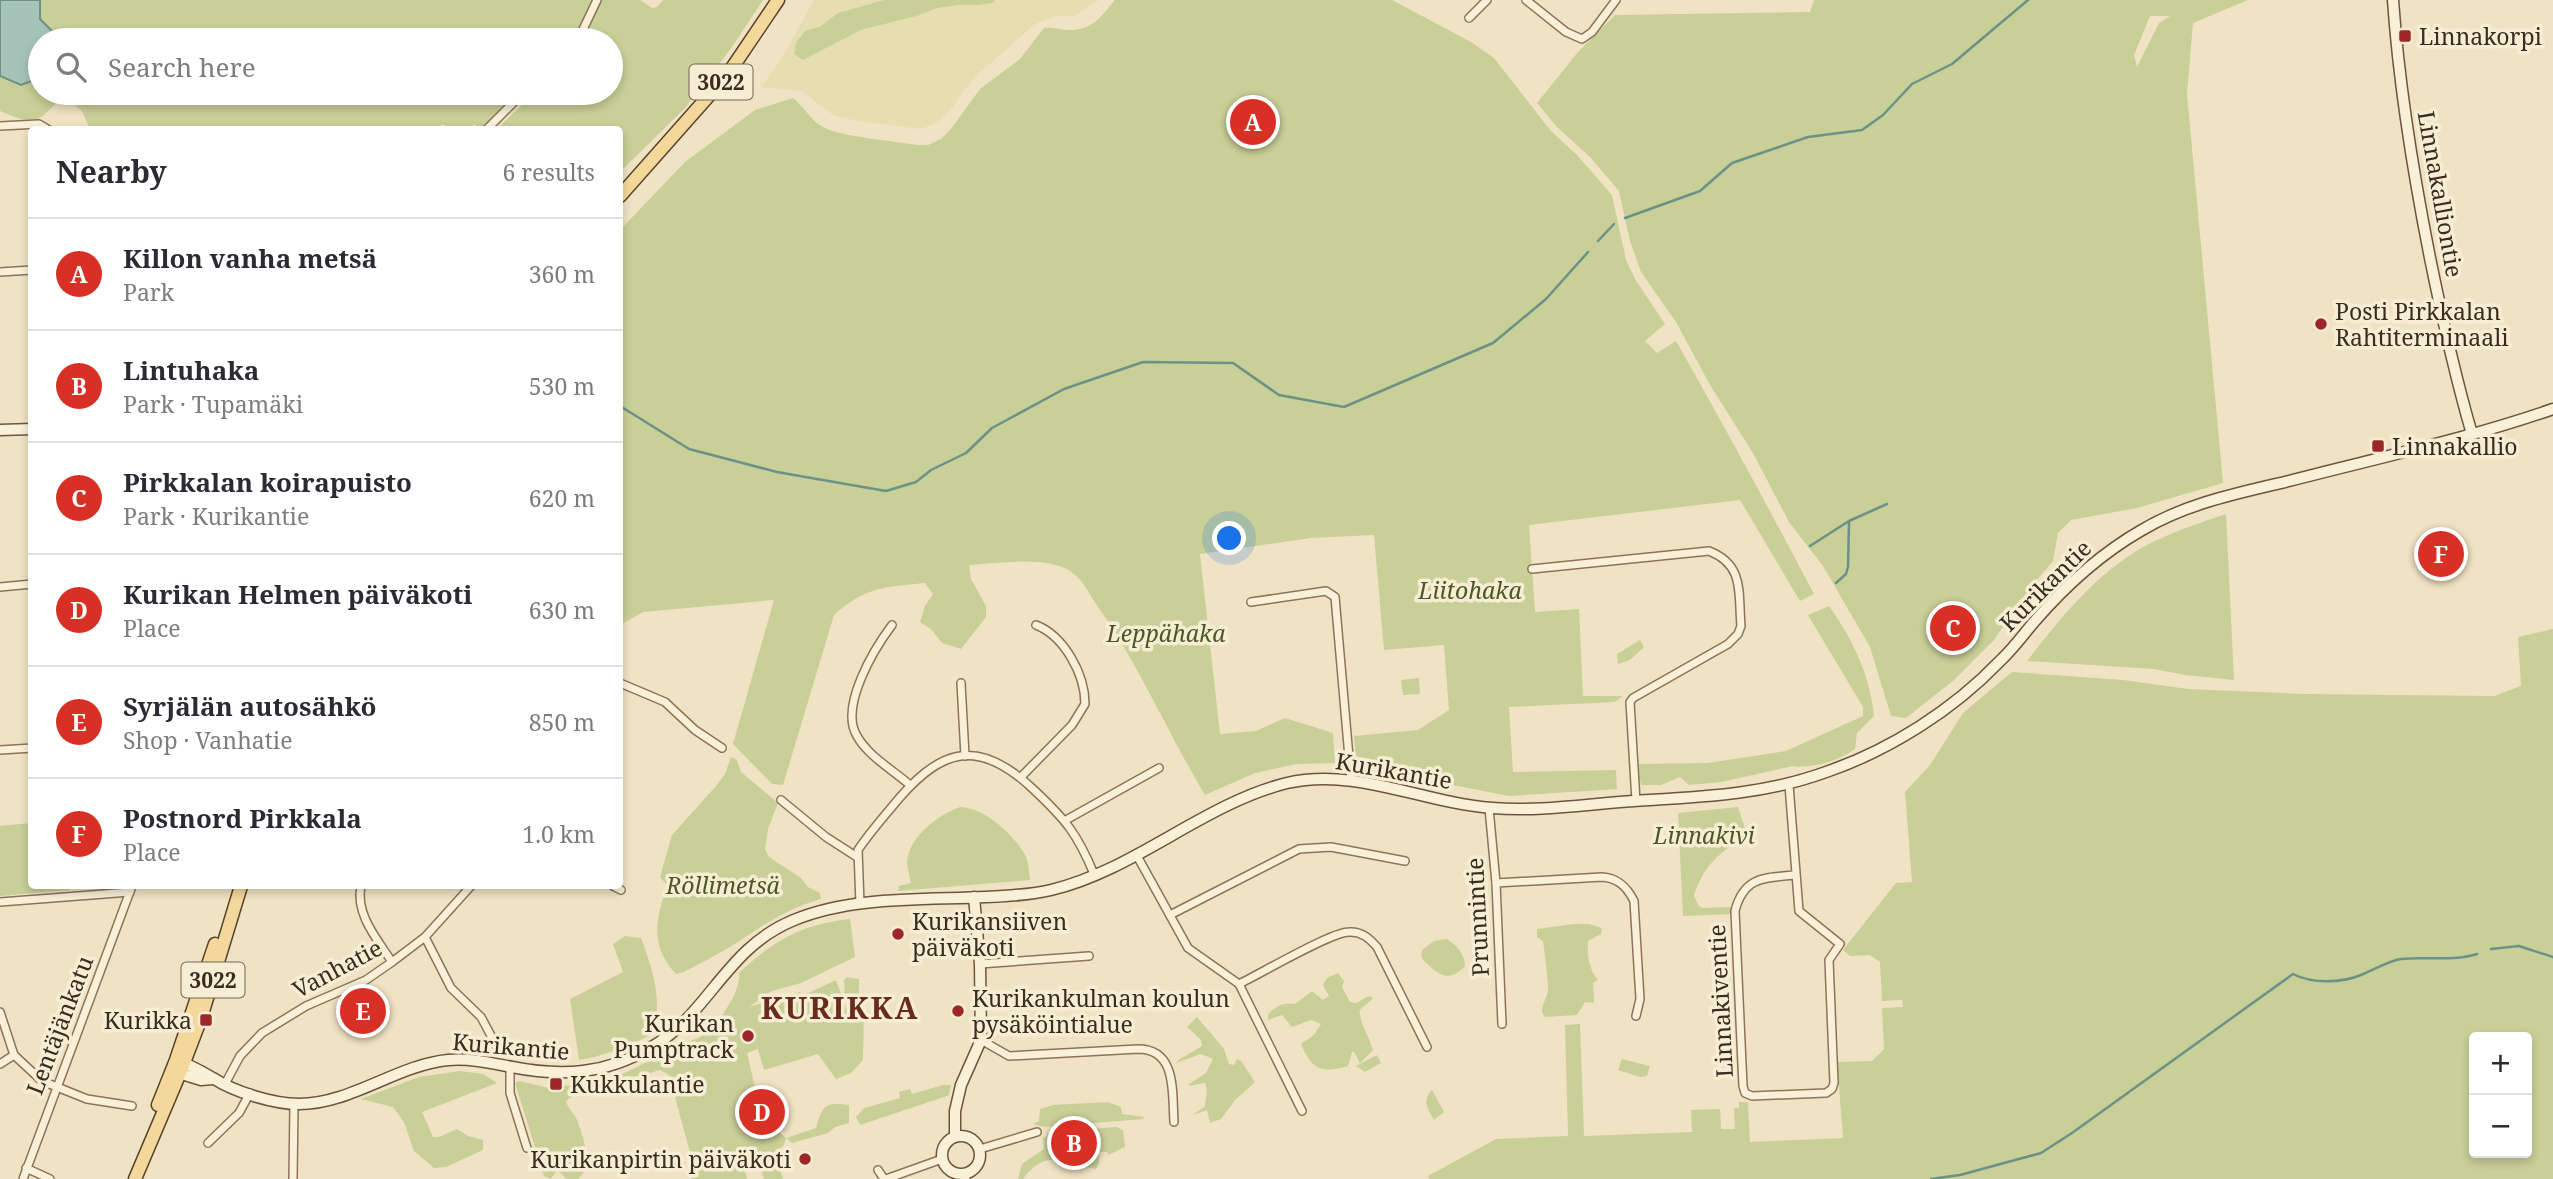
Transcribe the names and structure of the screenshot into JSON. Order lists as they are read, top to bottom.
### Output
{
  "streets": {
    "main road": ["3022", "Linnakalliontie", "Kurikantie"],
    "street": [
      "Prunnintie",
      "Vanhatie",
      "Linnakiventie",
      "Lentäjänkatu"
    ]
  },
  "crossings": [
    ["3022", "Kurikantie"],
    ["Linnakalliontie", "Kurikantie"],
    ["Kurikantie", "Prunnintie"],
    ["Kurikantie", "Vanhatie"],
    ["Kurikantie", "Linnakiventie"]
  ],
  "districts": ["KURIKKA"],
  "parks": [
    "Liitohaka",
    "Leppähaka",
    "Linnakivi",
    "Röllimetsä"
  ],
  "places": {
    "transit": [
      "Linnakorpi",
      "Linnakallio",
      "Kurikka",
      "Kukkulantie"
    ],
    "other": [
      "Posti Pirkkalan Rahtiterminaali",
      "Kurikansiiven päiväkoti",
      "Kurikankulman koulun pysäköintialue",
      "Kurikan Pumptrack",
      "Kurikanpirtin päiväkoti"
    ]
  },
  "page": {
    "search": "Search here",
    "pins": [
      "A",
      "F",
      "C",
      "E",
      "D",
      "B"
    ],
    "heading": ["Nearby", "6 results"],
    "list": [
      {
        "mark": "A",
        "name": "Killon vanha metsä",
        "note": "Park",
        "value": "360 m"
      },
      {
        "mark": "B",
        "name": "Lintuhaka",
        "note": "Park · Tupamäki",
        "value": "530 m"
      },
      {
        "mark": "C",
        "name": "Pirkkalan koirapuisto",
        "note": "Park · Kurikantie",
        "value": "620 m"
      },
      {
        "mark": "D",
        "name": "Kurikan Helmen päiväkoti",
        "note": "Place",
        "value": "630 m"
      },
      {
        "mark": "E",
        "name": "Syrjälän autosähkö",
        "note": "Shop · Vanhatie",
        "value": "850 m"
      },
      {
        "mark": "F",
        "name": "Postnord Pirkkala",
        "note": "Place",
        "value": "1.0 km"
      }
    ],
    "map_buttons": ["+", "−"]
  }
}
